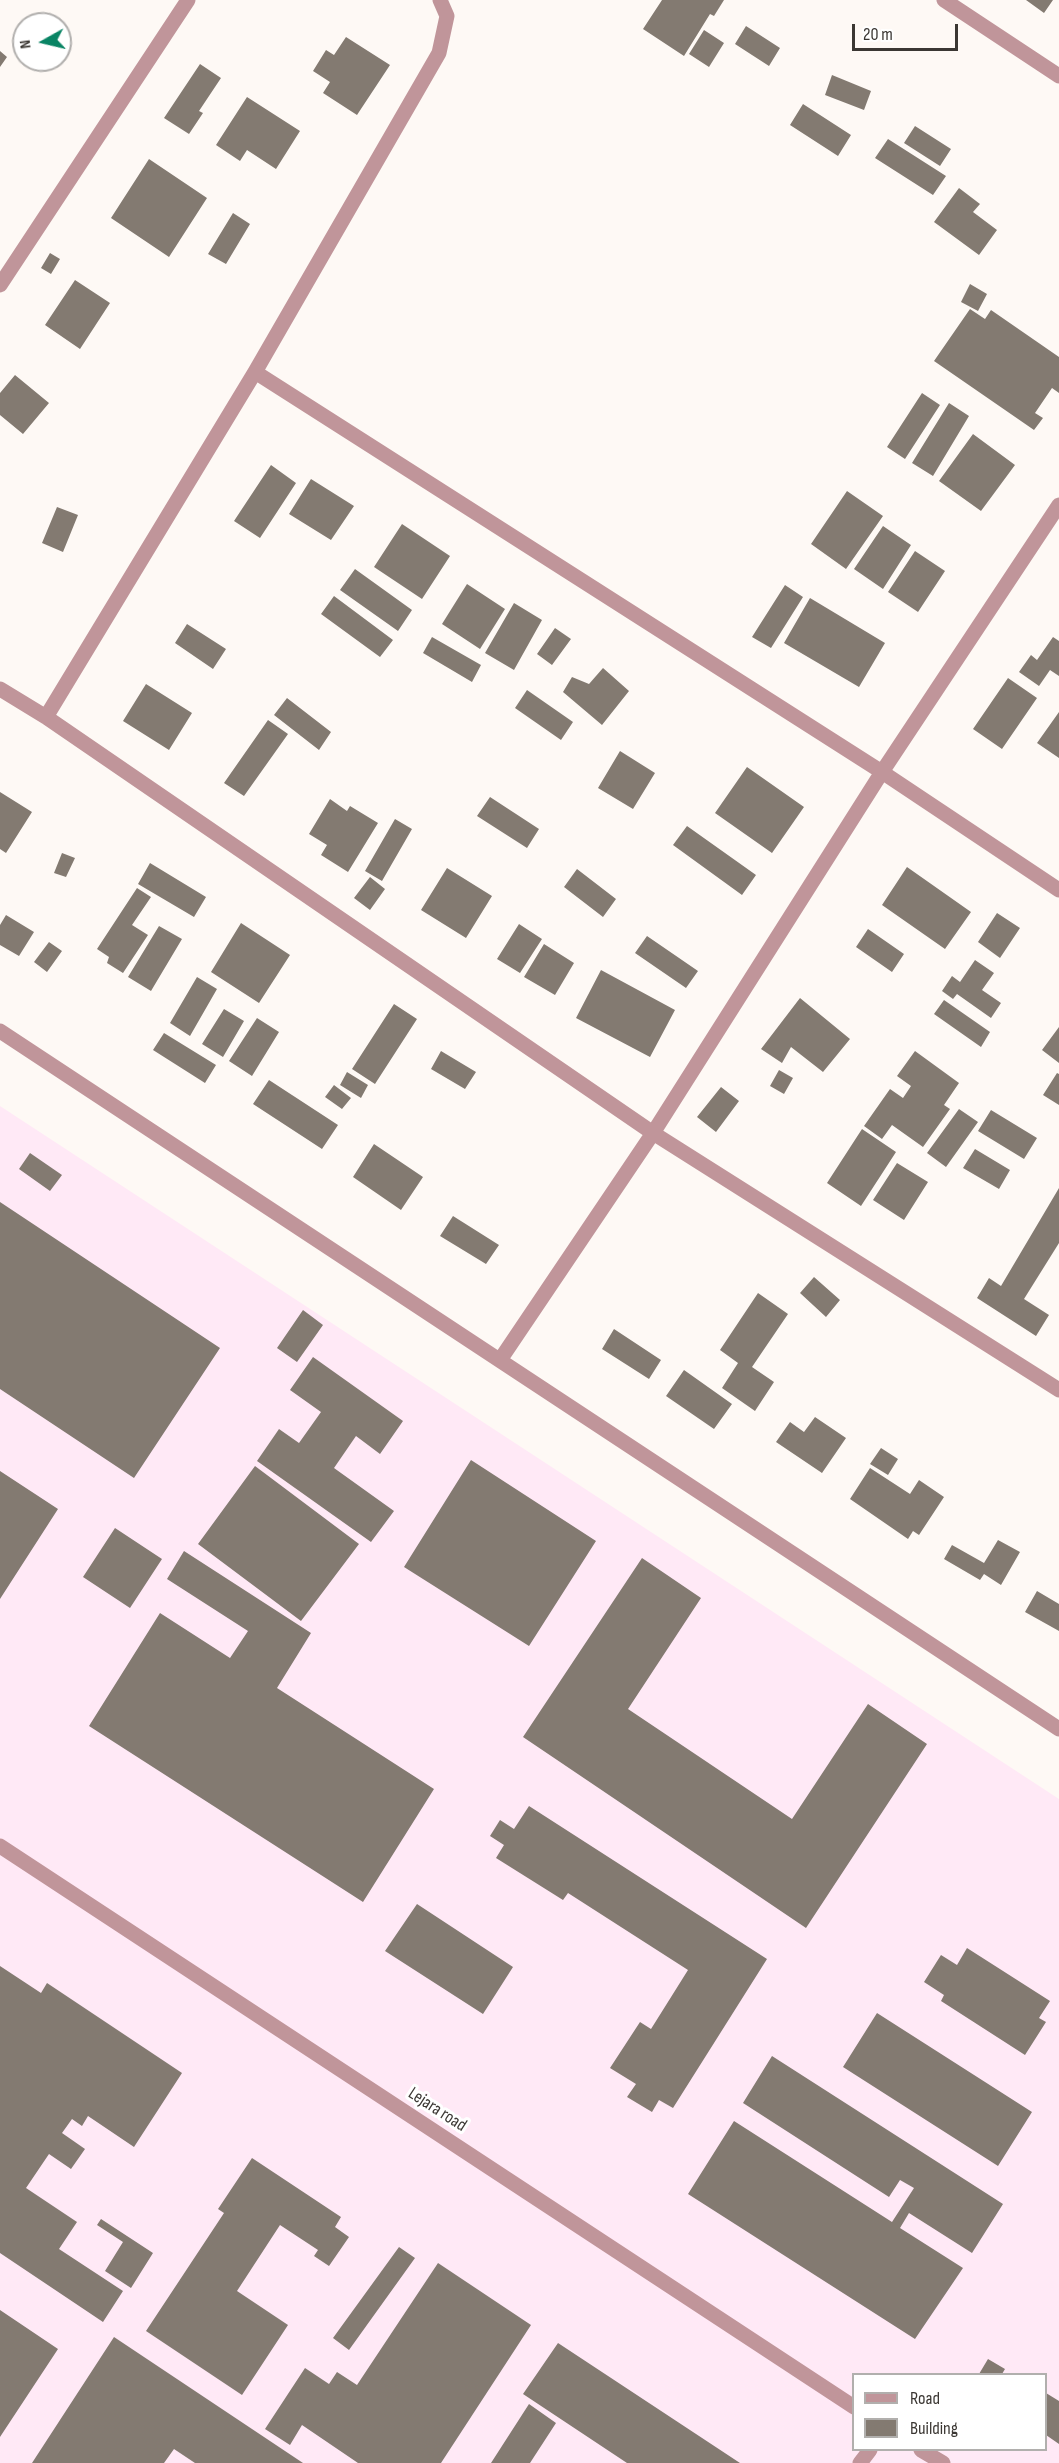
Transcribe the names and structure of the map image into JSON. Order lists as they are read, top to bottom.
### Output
{
  "streets": {
    "street": ["Lejara road"]
  },
  "legend": ["Road", "Building"],
  "scale_bar": "20 m",
  "north": "left"
}
